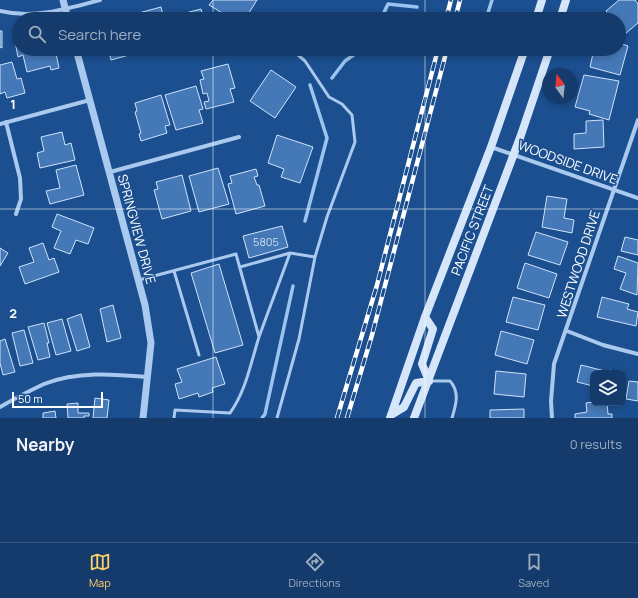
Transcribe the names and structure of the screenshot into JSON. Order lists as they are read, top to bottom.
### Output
{
  "streets": {
    "main road": ["PACIFIC STREET"],
    "street": ["WOODSIDE DRIVE", "SPRINGVIEW DRIVE", "WESTWOOD DRIVE"]
  },
  "crossings": [
    ["WOODSIDE DRIVE", "PACIFIC STREET"],
    ["WOODSIDE DRIVE", "WESTWOOD DRIVE"]
  ],
  "house_numbers": ["5805"],
  "scale_bar": "50 m",
  "north": "top",
  "page": {
    "search": "Search here",
    "scale": "50 m",
    "heading": ["Nearby", "0 results"],
    "nav": ["Map", "Directions", "Saved"]
  },
  "grid": {
    "rows": ["1", "2"]
  }
}
